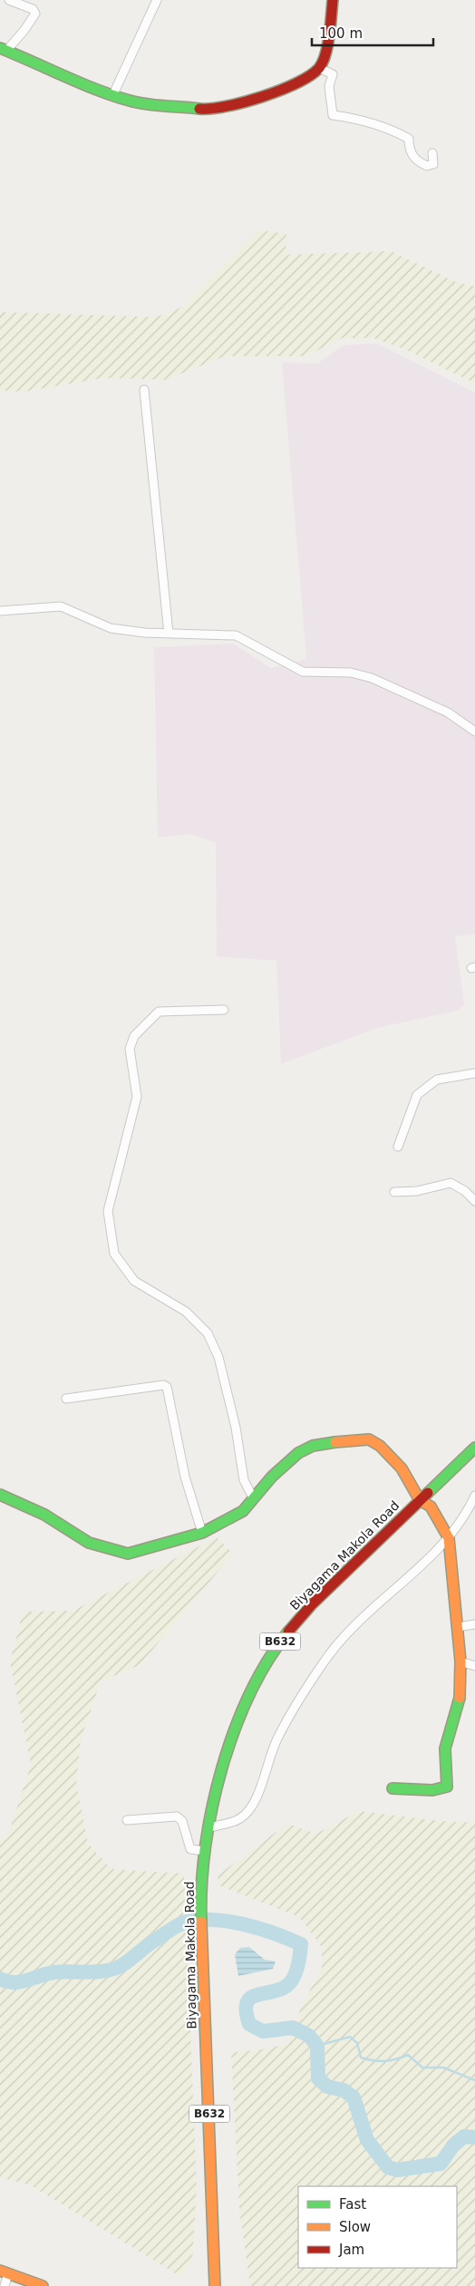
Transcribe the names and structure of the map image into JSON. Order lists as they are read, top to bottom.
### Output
{
  "streets": {
    "street": ["Biyagama Makola Road", "B632"]
  },
  "legend": ["Fast", "Slow", "Jam"],
  "scale_bar": "100 m"
}
